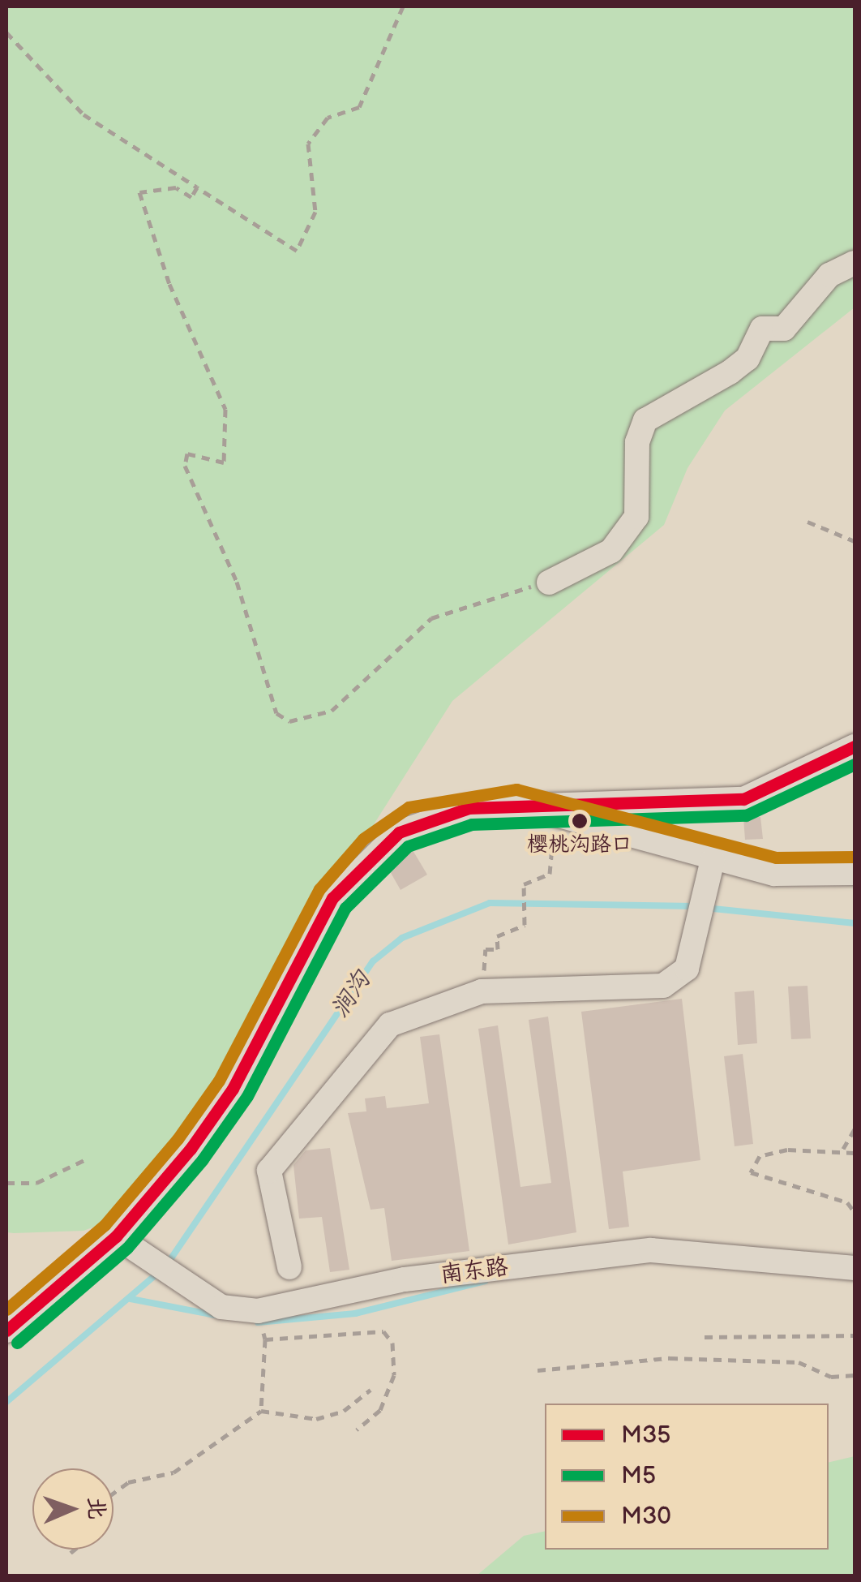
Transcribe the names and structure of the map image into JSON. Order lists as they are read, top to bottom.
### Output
{
  "streets": {
    "street": ["南东路"]
  },
  "water": ["涧沟"],
  "places": ["樱桃沟路口"],
  "lines": ["transit line M35", "transit line M5", "transit line M30"],
  "legend": ["M35", "M5", "M30"],
  "north": "right"
}
